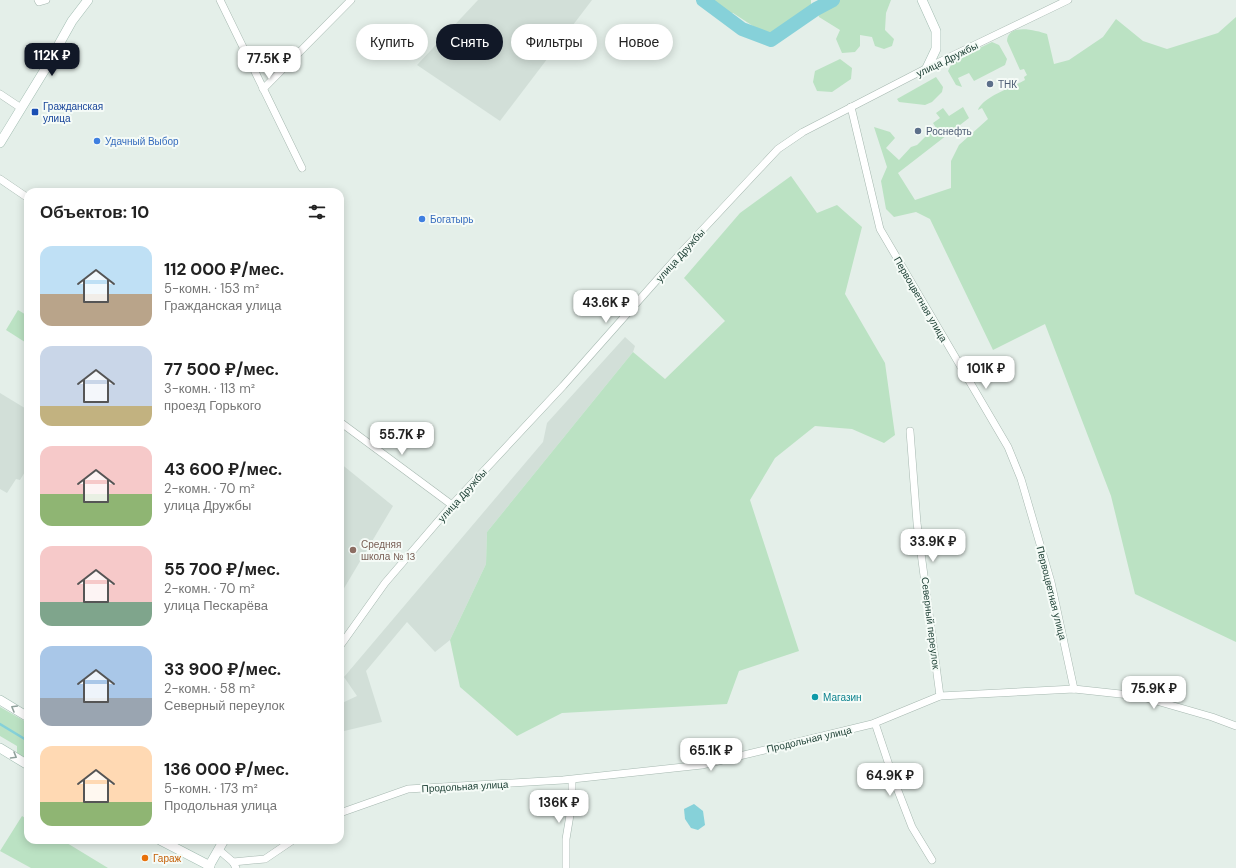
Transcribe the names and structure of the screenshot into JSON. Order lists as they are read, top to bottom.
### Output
{
  "streets": {
    "street": [
      "улица Дружбы",
      "Первоцветная улица",
      "Северный переулок",
      "Продольная улица"
    ]
  },
  "crossings": [
    ["улица Дружбы", "Первоцветная улица"],
    ["Первоцветная улица", "Продольная улица"],
    ["Северный переулок", "Продольная улица"]
  ],
  "places": {
    "other": [
      "ТНК",
      "Роснефть",
      "Удачный Выбор",
      "Богатырь",
      "Средняя школа № 13",
      "Магазин",
      "Гараж"
    ],
    "transit": ["Гражданская улица"]
  },
  "page": {
    "chip": [
      "Купить",
      "Снять",
      "Фильтры",
      "Новое"
    ],
    "price": [
      "112K ₽",
      "77.5K ₽",
      "43.6K ₽",
      "101K ₽",
      "55.7K ₽",
      "33.9K ₽",
      "75.9K ₽",
      "65.1K ₽",
      "64.9K ₽",
      "136K ₽"
    ],
    "heading": "Объектов: 10",
    "list": [
      {
        "name": "112 000 ₽/мес.",
        "note": "5-комн. · 153 m² · Гражданская улица"
      },
      {
        "name": "77 500 ₽/мес.",
        "note": "3-комн. · 113 m² · проезд Горького"
      },
      {
        "name": "43 600 ₽/мес.",
        "note": "2-комн. · 70 m² · улица Дружбы"
      },
      {
        "name": "55 700 ₽/мес.",
        "note": "2-комн. · 70 m² · улица Пескарёва"
      },
      {
        "name": "33 900 ₽/мес.",
        "note": "2-комн. · 58 m² · Северный переулок"
      },
      {
        "name": "136 000 ₽/мес.",
        "note": "5-комн. · 173 m² · Продольная улица"
      }
    ]
  }
}
